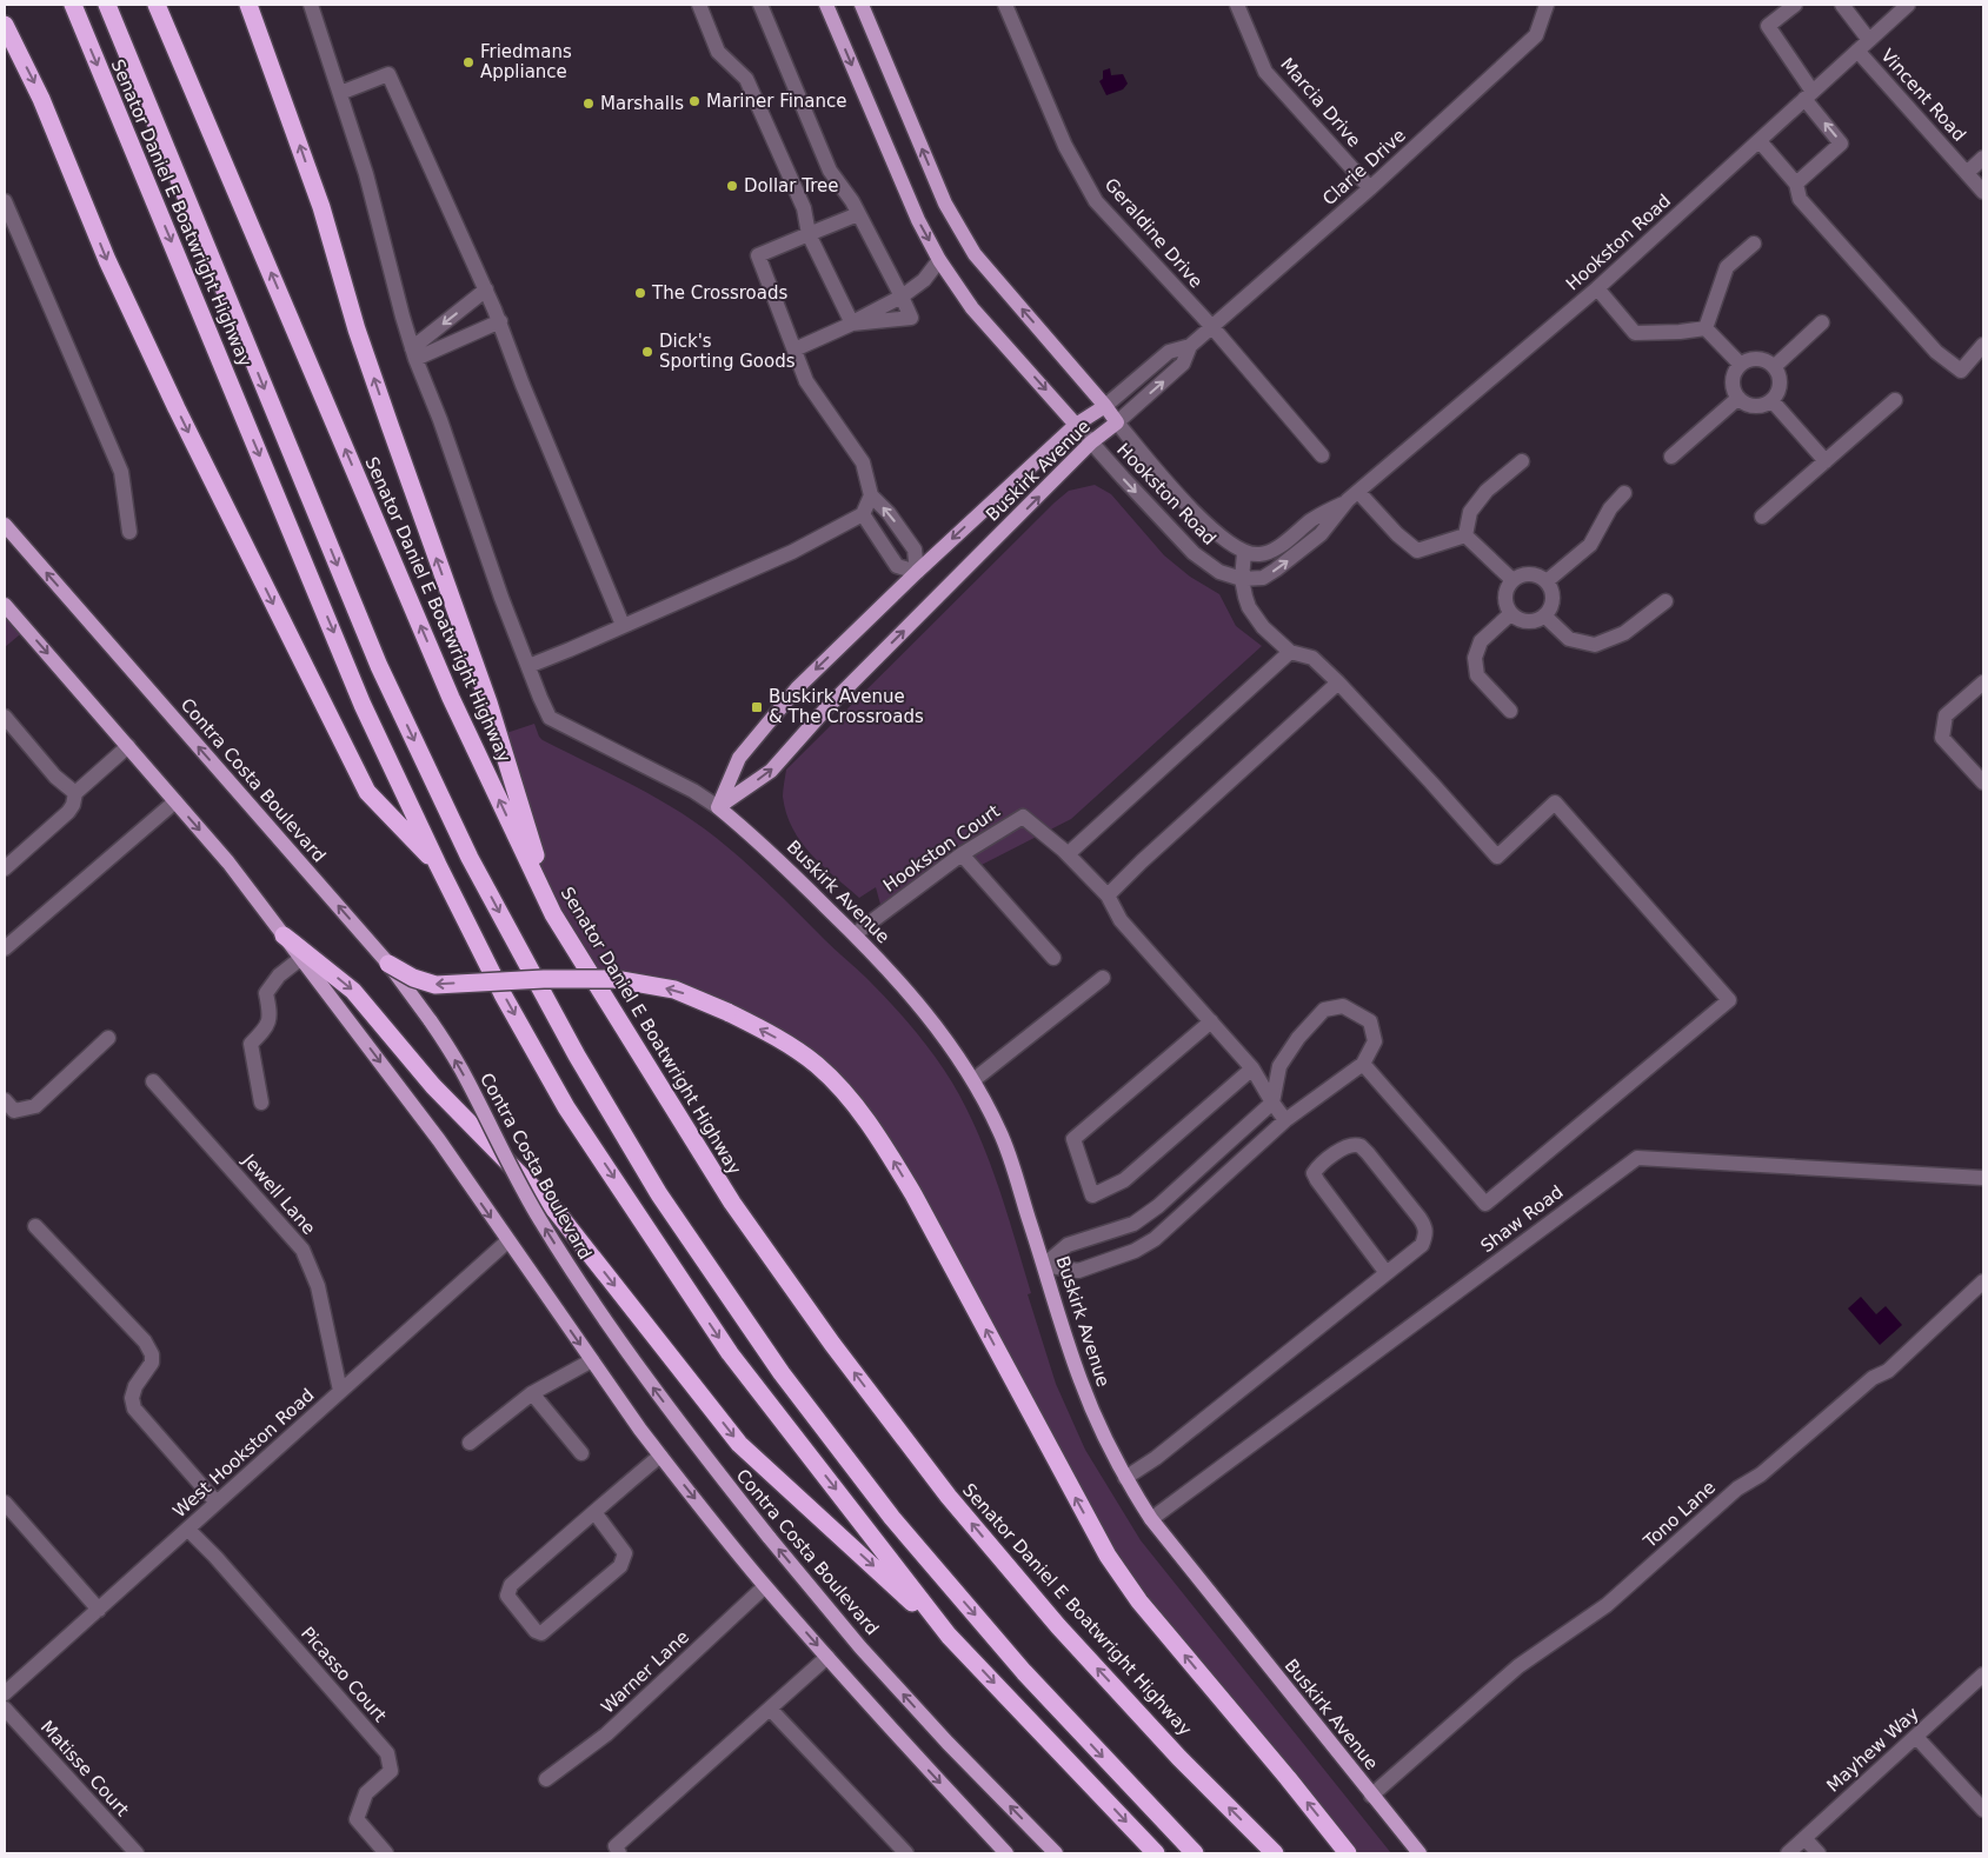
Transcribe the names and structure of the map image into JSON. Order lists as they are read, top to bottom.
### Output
{
  "streets": {
    "highway": ["Senator Daniel E Boatwright Highway"],
    "main road": ["Buskirk Avenue", "Contra Costa Boulevard"],
    "street": [
      "Vincent Road",
      "Marcia Drive",
      "Clarie Drive",
      "Geraldine Drive",
      "Hookston Road",
      "Hookston Court",
      "Jewell Lane",
      "Shaw Road",
      "West Hookston Road",
      "Tono Lane",
      "Warner Lane",
      "Picasso Court",
      "Mayhew Way",
      "Matisse Court"
    ]
  },
  "crossings": [
    ["Vincent Road", "Hookston Road"],
    ["Marcia Drive", "Clarie Drive"],
    ["Clarie Drive", "Geraldine Drive"],
    ["Clarie Drive", "Hookston Road"],
    ["Clarie Drive", "Buskirk Avenue"],
    ["Hookston Road", "Buskirk Avenue"],
    ["Buskirk Avenue", "Hookston Court"],
    ["Buskirk Avenue", "Shaw Road"],
    ["Buskirk Avenue", "Tono Lane"],
    ["Jewell Lane", "West Hookston Road"],
    ["West Hookston Road", "Picasso Court"]
  ],
  "places": {
    "other": [
      "Friedmans Appliance",
      "Mariner Finance",
      "Marshalls",
      "Dollar Tree",
      "The Crossroads",
      "Dick's Sporting Goods"
    ],
    "transit": ["Buskirk Avenue & The Crossroads"]
  }
}
